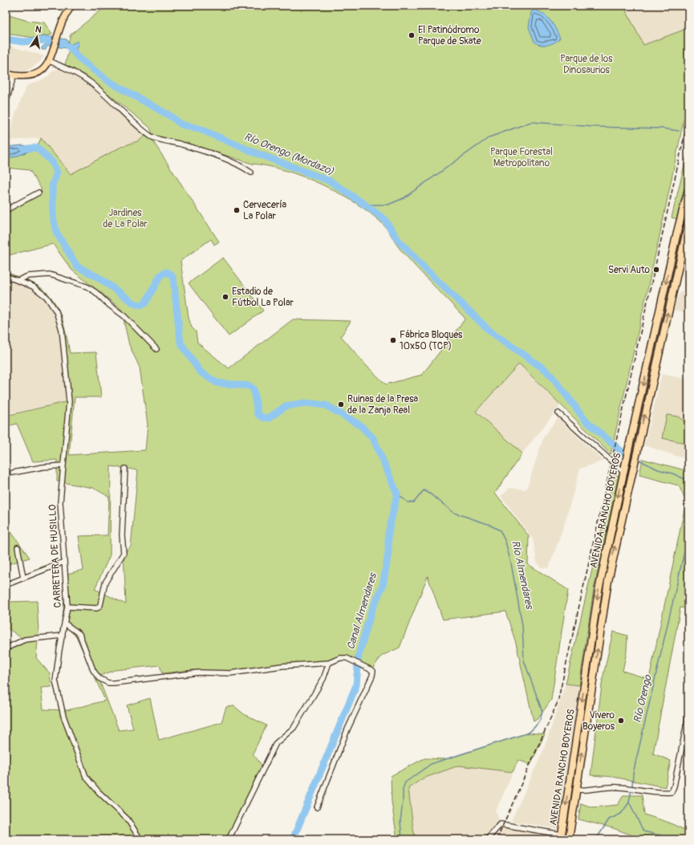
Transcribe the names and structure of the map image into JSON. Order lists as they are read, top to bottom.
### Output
{
  "streets": {
    "highway": ["AVENIDA RANCHO BOYEROS"],
    "street": ["CARRETERA DE HUSILLO"]
  },
  "water": [
    "Río Orengo (Mordazo)",
    "Río Almendares",
    "Canal Almendares",
    "Río Orengo"
  ],
  "parks": ["Parque de los Dinosaurios", "Parque Forestal Metropolitano", "Jardines de La Polar"],
  "places": [
    "El Patinódromo Parque de Skate",
    "Cervecería La Polar",
    "Servi Auto",
    "Estadio de Fútbol La Polar",
    "Fábrica Bloques 10x50 (TCP)",
    "Ruinas de la Presa de la Zanja Real",
    "Vivero Boyeros"
  ],
  "north": "top"
}
